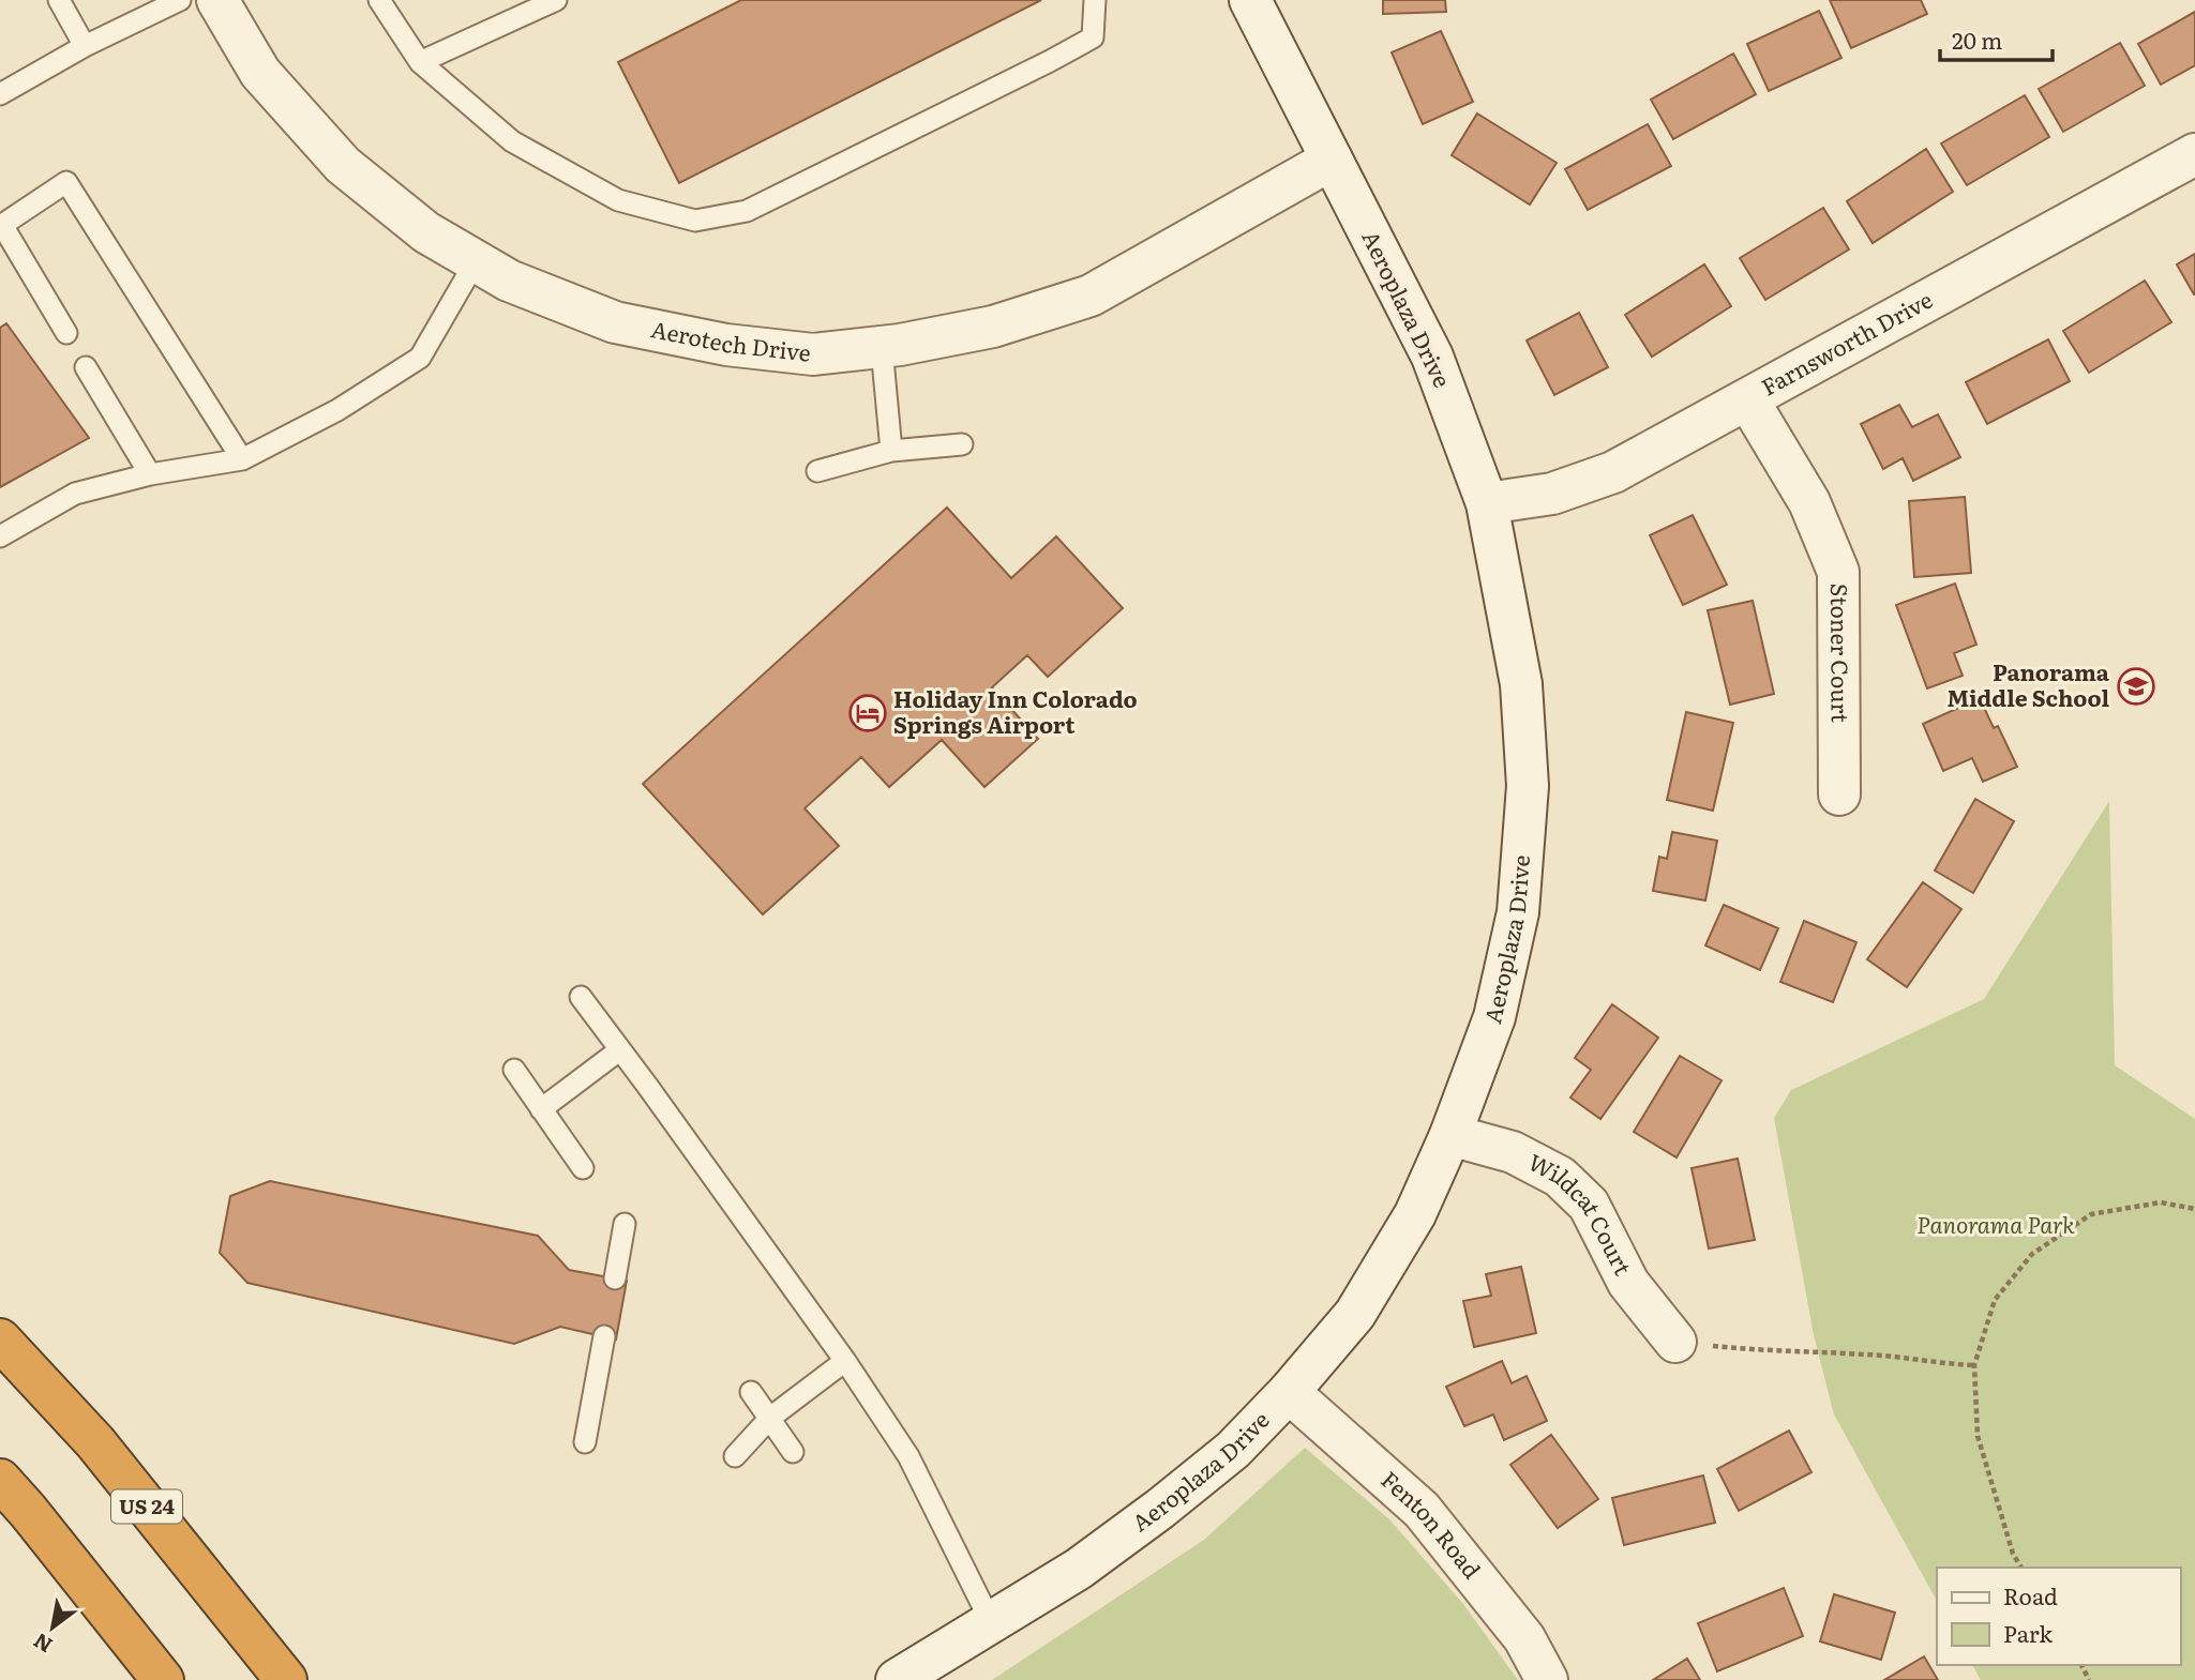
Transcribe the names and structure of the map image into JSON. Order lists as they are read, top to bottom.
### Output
{
  "streets": {
    "highway": ["US 24"],
    "street": [
      "Aeroplaza Drive",
      "Aerotech Drive",
      "Farnsworth Drive",
      "Stoner Court",
      "Wildcat Court",
      "Fenton Road"
    ]
  },
  "crossings": [
    ["Aeroplaza Drive", "Aerotech Drive"],
    ["Aeroplaza Drive", "Farnsworth Drive"],
    ["Aeroplaza Drive", "Wildcat Court"],
    ["Aeroplaza Drive", "Fenton Road"],
    ["Farnsworth Drive", "Stoner Court"]
  ],
  "parks": ["Panorama Park"],
  "places": {
    "school or university": ["Panorama Middle School"],
    "hotel": ["Holiday Inn Colorado Springs Airport"]
  },
  "legend": ["Road", "Park"],
  "scale_bar": "20 m",
  "north": "bottom left"
}
